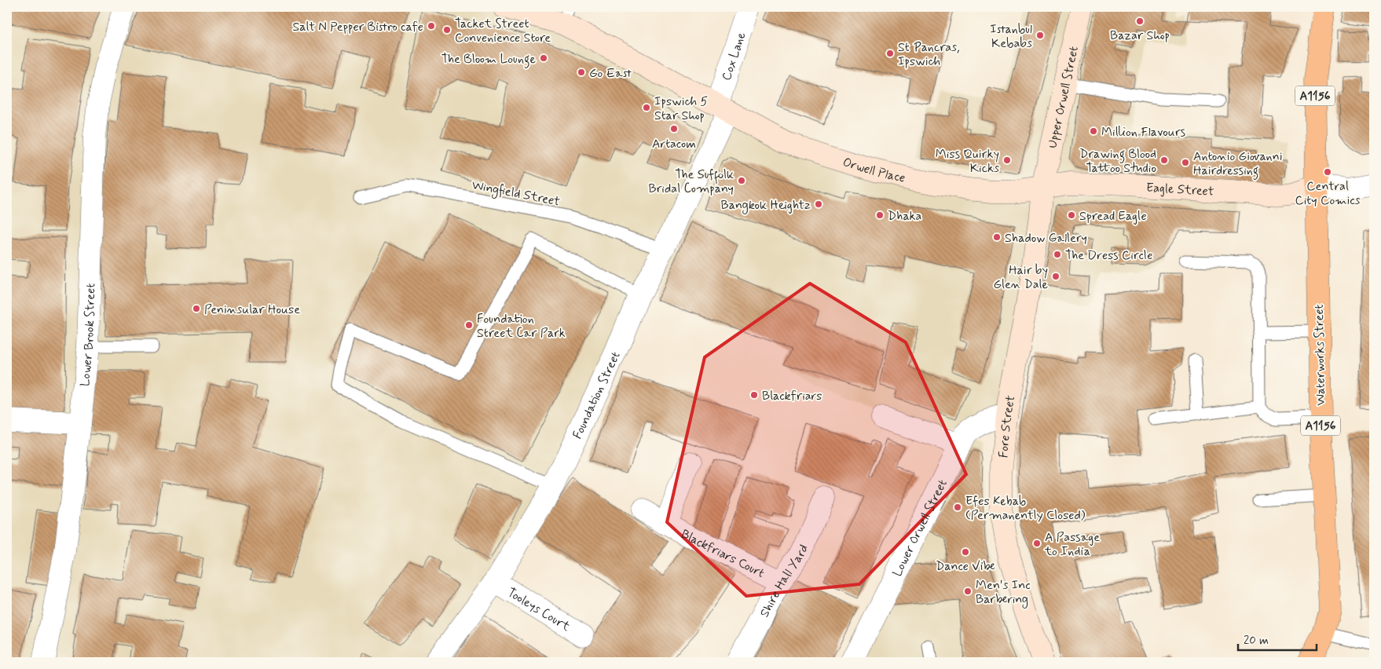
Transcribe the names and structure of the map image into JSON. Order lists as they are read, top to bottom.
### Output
{
  "streets": {
    "main road": ["A1156", "Waterworks Street"],
    "street": [
      "Cox Lane",
      "Upper Orwell Street",
      "Orwell Place",
      "Eagle Street",
      "Lower Brook Street",
      "Foundation Street",
      "Fore Street",
      "Lower Orwell Street",
      "Blackfriars Court",
      "Shire Hall Yard",
      "Tooleys Court"
    ],
    "lane": ["Wingfield Street"]
  },
  "crossings": [
    ["Cox Lane", "Orwell Place"],
    ["Cox Lane", "Foundation Street"],
    ["A1156", "Eagle Street"],
    ["A1156", "Waterworks Street"],
    ["Upper Orwell Street", "Orwell Place"],
    ["Upper Orwell Street", "Eagle Street"],
    ["Upper Orwell Street", "Fore Street"],
    ["Orwell Place", "Eagle Street"],
    ["Orwell Place", "Foundation Street"],
    ["Orwell Place", "Fore Street"],
    ["Eagle Street", "Waterworks Street"],
    ["Eagle Street", "Fore Street"],
    ["Wingfield Street", "Foundation Street"],
    ["Foundation Street", "Tooleys Court"],
    ["Fore Street", "Lower Orwell Street"],
    ["Blackfriars Court", "Shire Hall Yard"]
  ],
  "places": [
    "Bazar Shop",
    "Salt N Pepper Bistro cafe",
    "Tacket Street Convenience Store",
    "Istanbul Kebabs",
    "St Pancras, Ipswich",
    "The Bloom Lounge",
    "Go East",
    "Ipswich 5 Star Shop",
    "Artacom",
    "Million Flavours",
    "Miss Quirky Kicks",
    "Drawing Blood Tattoo Studio",
    "Antonio Giovanni Hairdressing",
    "Central City Comics",
    "The Suffolk Bridal Company",
    "Bangkok Heightz",
    "Dhaka",
    "Spread Eagle",
    "Shadow Gallery",
    "The Dress Circle",
    "Hair by Glen Dale",
    "Peninsular House",
    "Foundation Street Car Park",
    "Blackfriars",
    "Efes Kebab (Permanently Closed)",
    "A Passage to India",
    "Dance Vibe",
    "Men's Inc Barbering"
  ],
  "scale_bar": "20 m"
}
